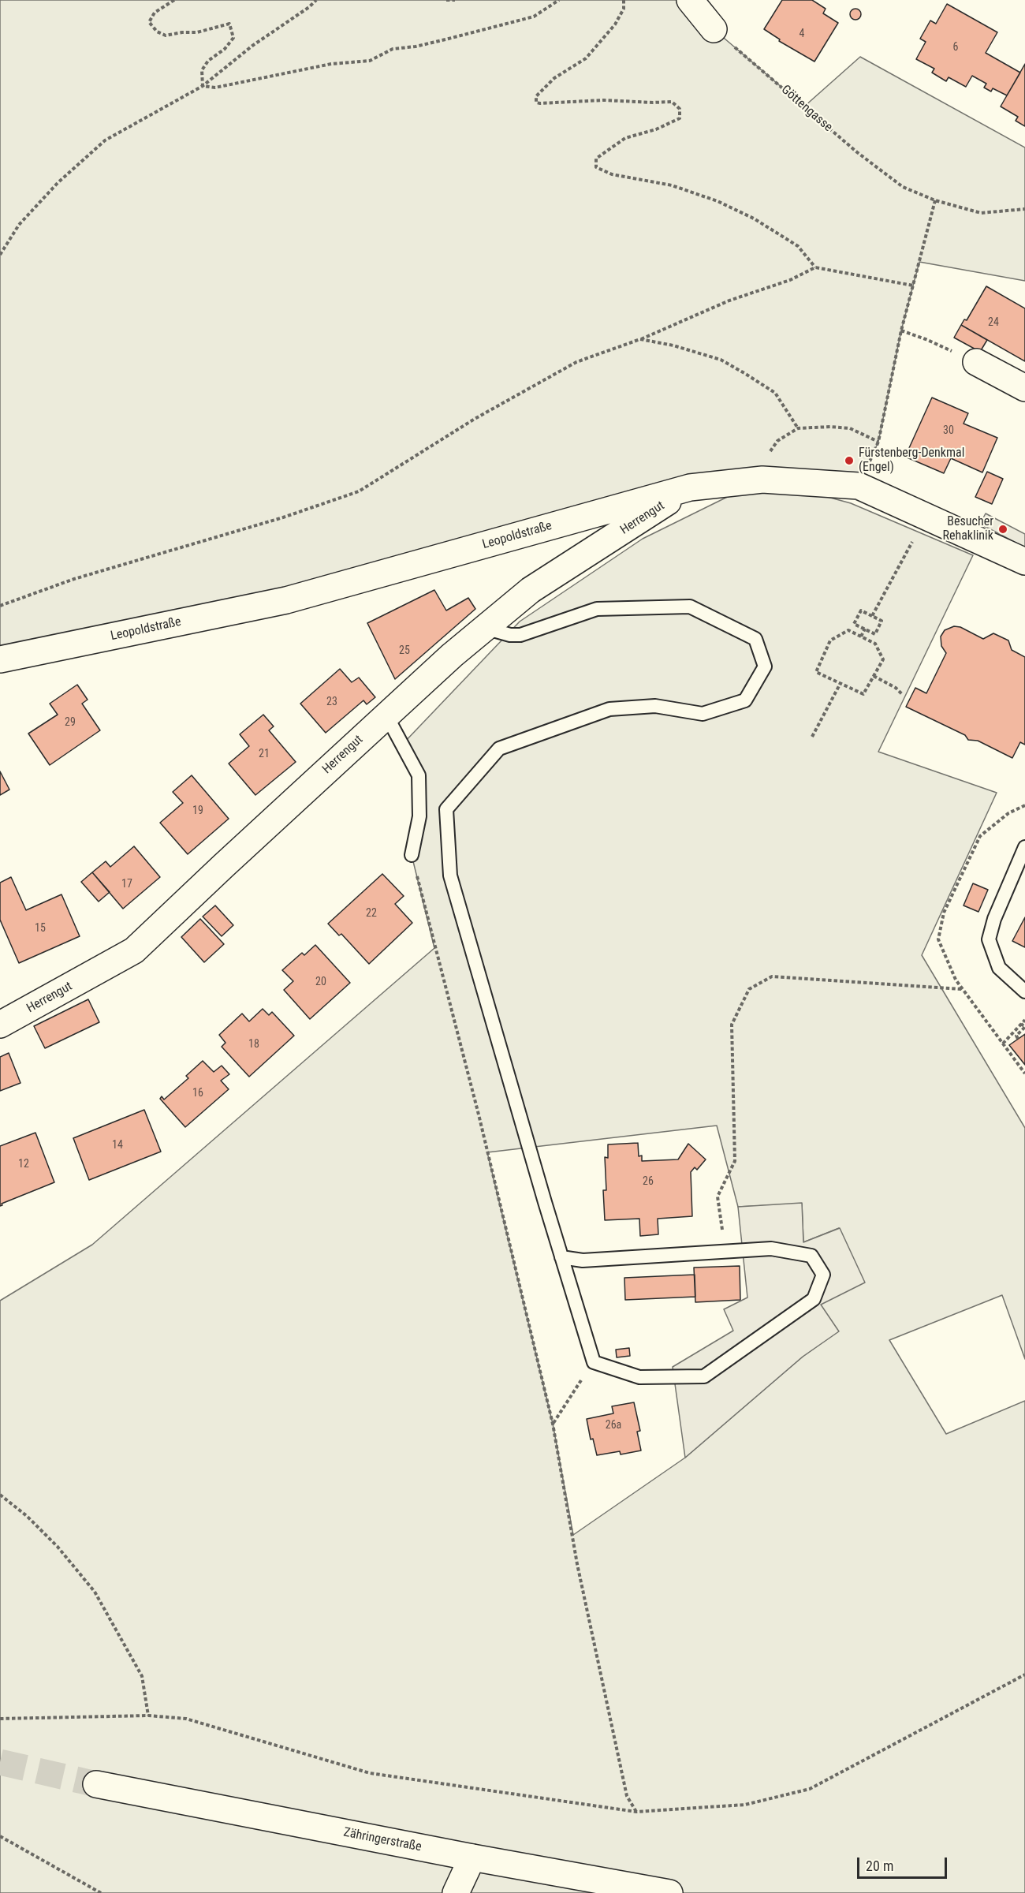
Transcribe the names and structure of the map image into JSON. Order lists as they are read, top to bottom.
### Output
{
  "streets": {
    "street": ["Herrengut", "Leopoldstraße", "Zähringerstraße"],
    "path": ["Göttengasse"]
  },
  "crossings": [
    ["Herrengut", "Leopoldstraße"]
  ],
  "places": ["Fürstenberg-Denkmal (Engel)", "Besucher Rehaklinik"],
  "house_numbers": [
    "4",
    "6",
    "24",
    "30",
    "25",
    "23",
    "29",
    "21",
    "19",
    "17",
    "22",
    "15",
    "20",
    "18",
    "16",
    "14",
    "12",
    "26",
    "26a"
  ],
  "scale_bar": "20 m"
}
